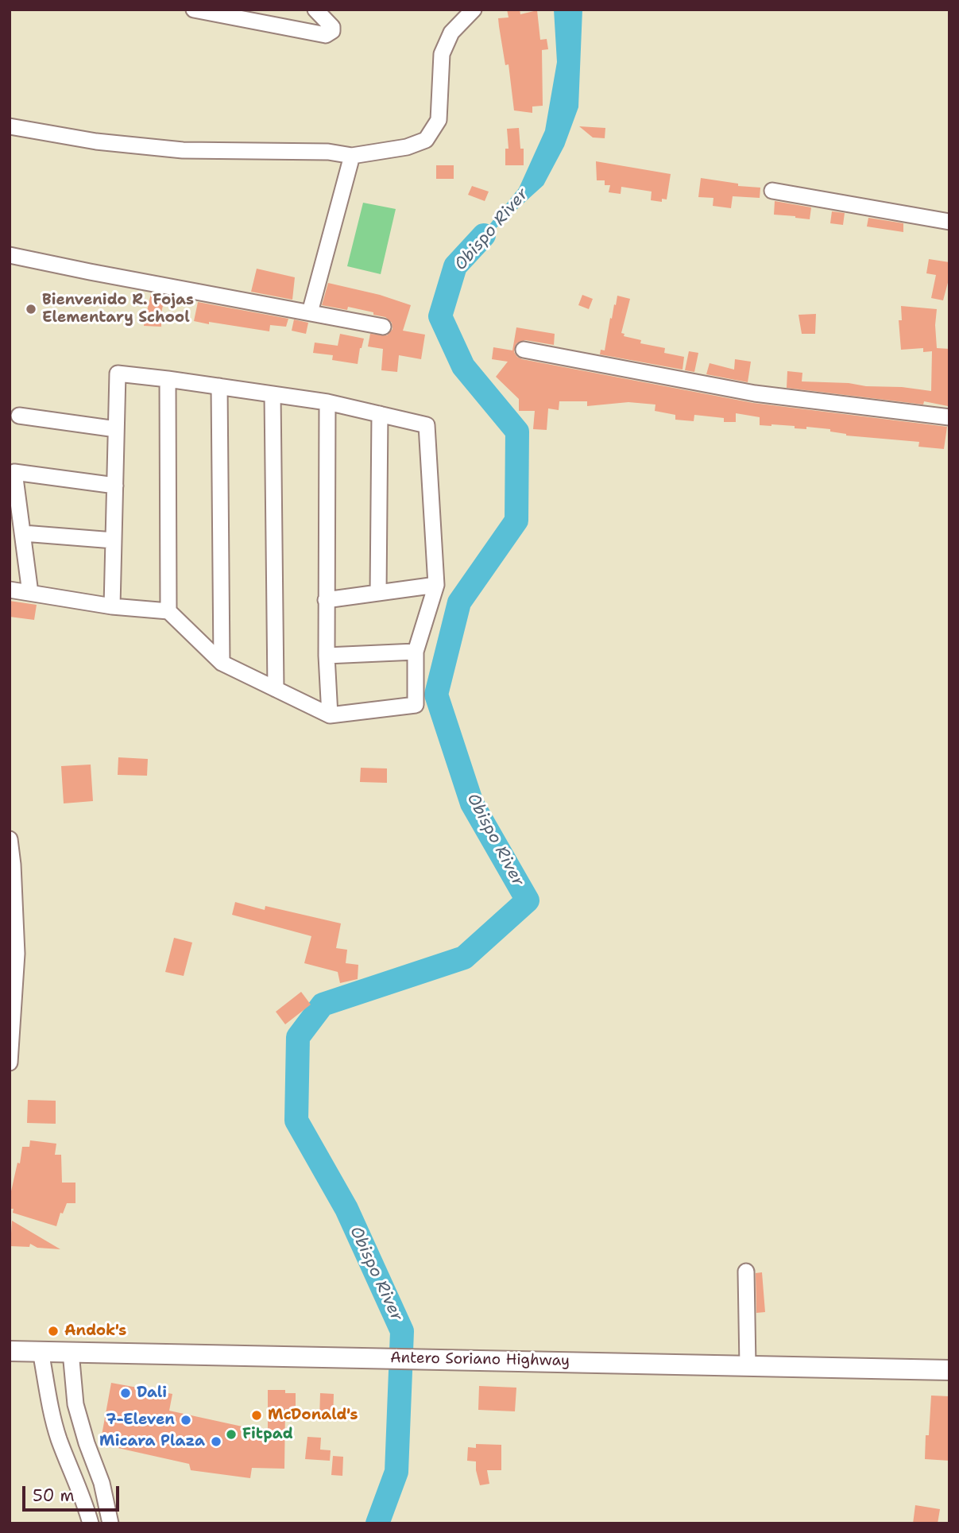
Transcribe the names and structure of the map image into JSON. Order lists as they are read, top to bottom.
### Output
{
  "streets": {
    "main road": ["Antero Soriano Highway"]
  },
  "water": ["Obispo River"],
  "places": [
    "Bienvenido R. Fojas Elementary School",
    "Andok's",
    "Dali",
    "McDonald's",
    "7-Eleven",
    "Fitpad",
    "Micara Plaza"
  ],
  "scale_bar": "50 m"
}
